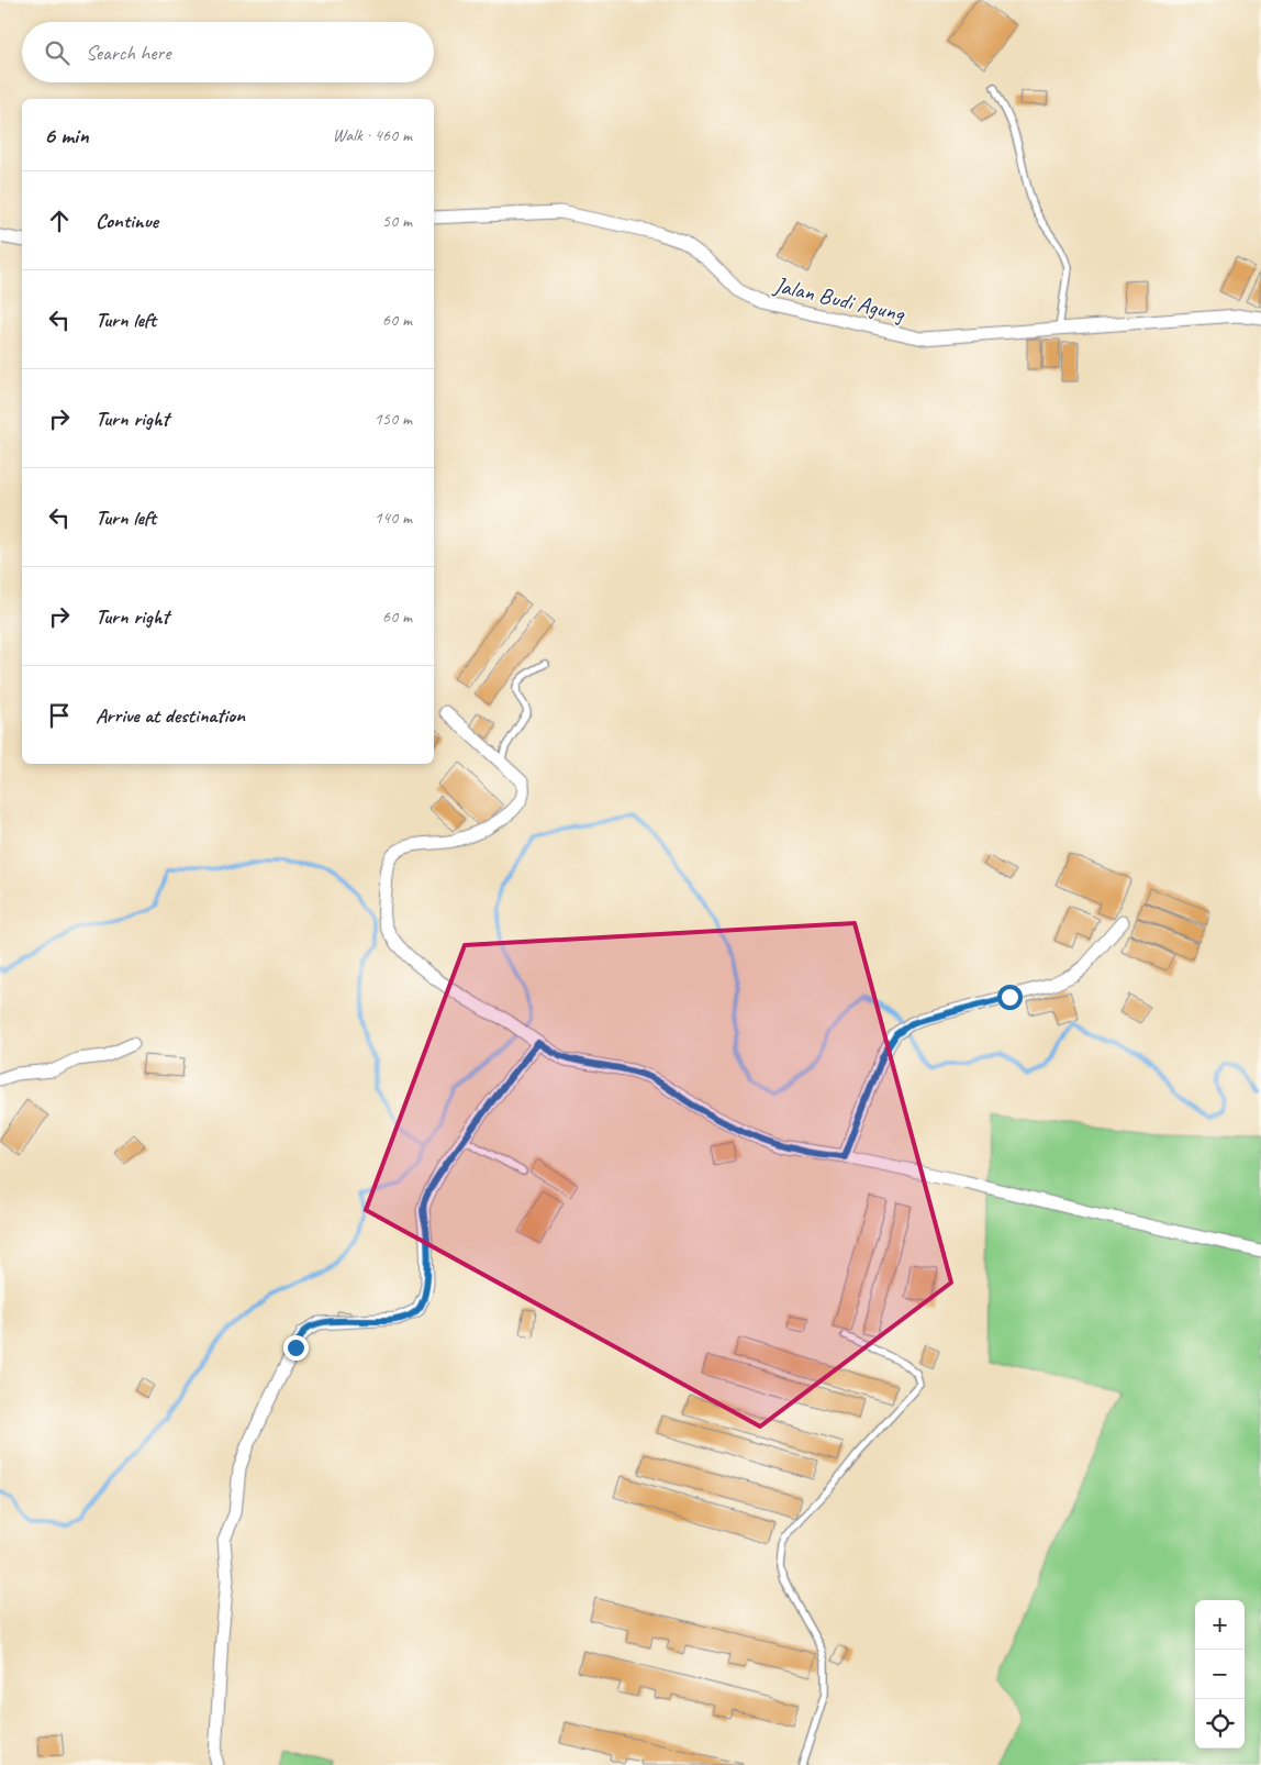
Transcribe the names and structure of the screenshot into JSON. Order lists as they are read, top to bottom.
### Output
{
  "streets": {
    "street": ["Jalan Budi Agung"]
  },
  "page": {
    "search": "Search here",
    "heading": ["6 min", "Walk · 460 m"],
    "list": [
      ["Continue", "50 m"],
      ["Turn left", "60 m"],
      ["Turn right", "150 m"],
      ["Turn left", "140 m"],
      ["Turn right", "60 m"],
      "Arrive at destination"
    ],
    "map_buttons": ["+", "−"]
  }
}
